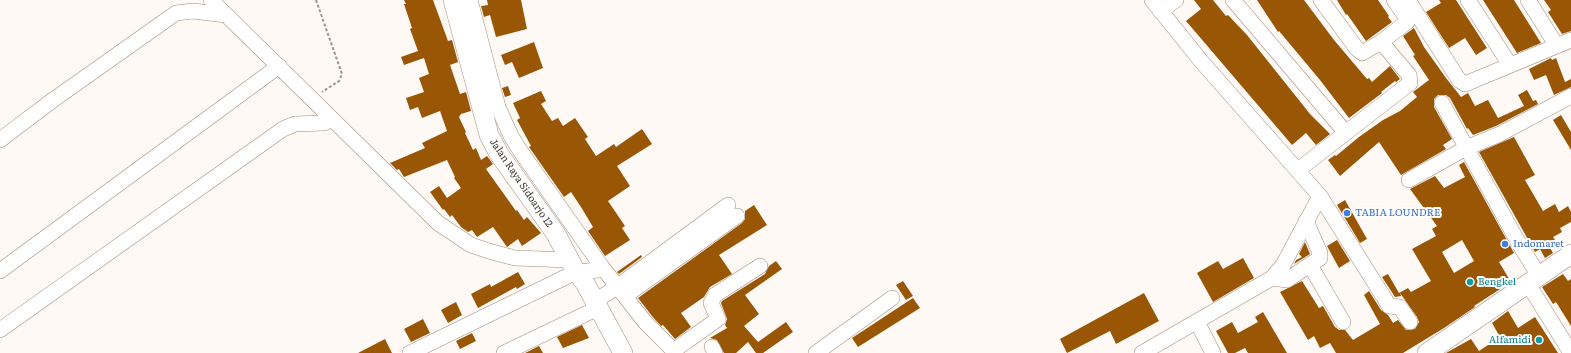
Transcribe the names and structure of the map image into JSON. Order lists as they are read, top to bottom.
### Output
{
  "streets": {
    "main road": ["Jalan Raya Sidoarjo 12"]
  },
  "places": [
    "TABIA LOUNDRE",
    "Indomaret",
    "Bengkel",
    "Alfamidi"
  ]
}
